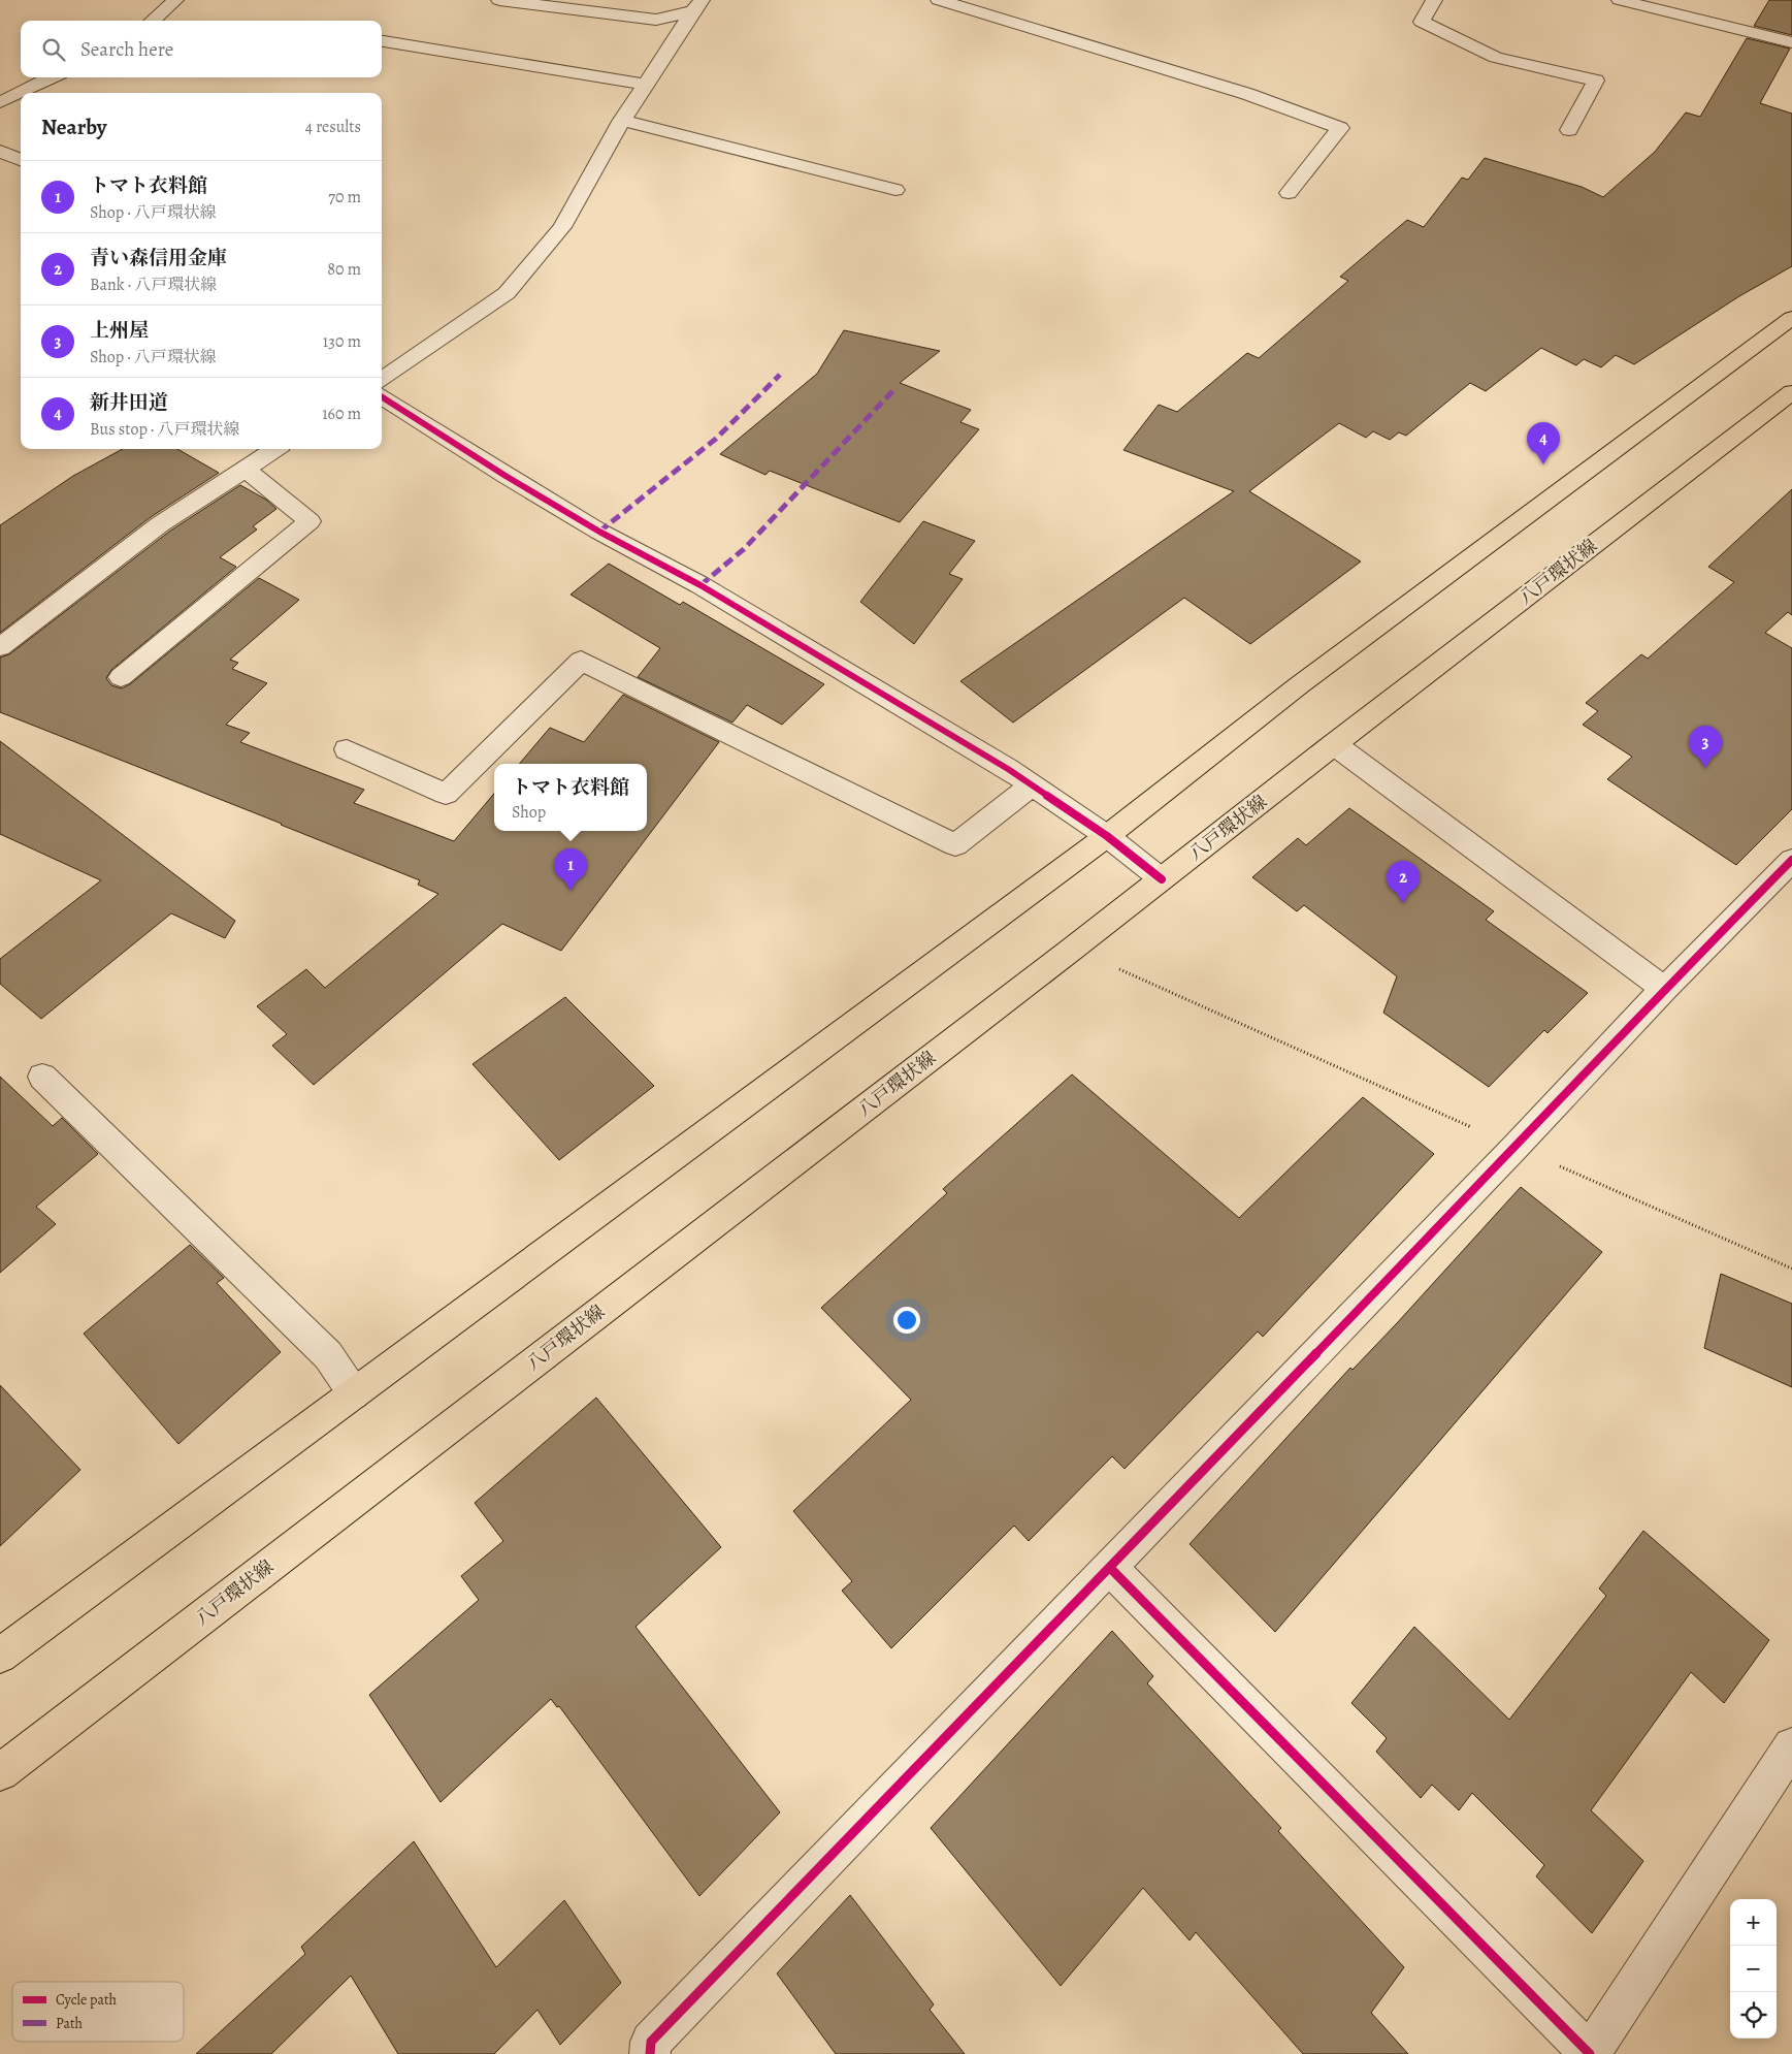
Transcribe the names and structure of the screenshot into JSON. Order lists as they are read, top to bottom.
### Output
{
  "streets": {
    "main road": ["八戸環状線"]
  },
  "legend": ["Cycle path", "Path"],
  "page": {
    "search": "Search here",
    "heading": ["Nearby", "4 results"],
    "list": [
      {
        "mark": "1",
        "name": "トマト衣料館",
        "note": "Shop · 八戸環状線",
        "value": "70 m"
      },
      {
        "mark": "2",
        "name": "青い森信用金庫",
        "note": "Bank · 八戸環状線",
        "value": "80 m"
      },
      {
        "mark": "3",
        "name": "上州屋",
        "note": "Shop · 八戸環状線",
        "value": "130 m"
      },
      {
        "mark": "4",
        "name": "新井田道",
        "note": "Bus stop · 八戸環状線",
        "value": "160 m"
      }
    ],
    "pins": [
      "4",
      "3",
      "1",
      "2"
    ],
    "popup": ["トマト衣料館", "Shop"],
    "map_buttons": ["+", "−"]
  }
}
